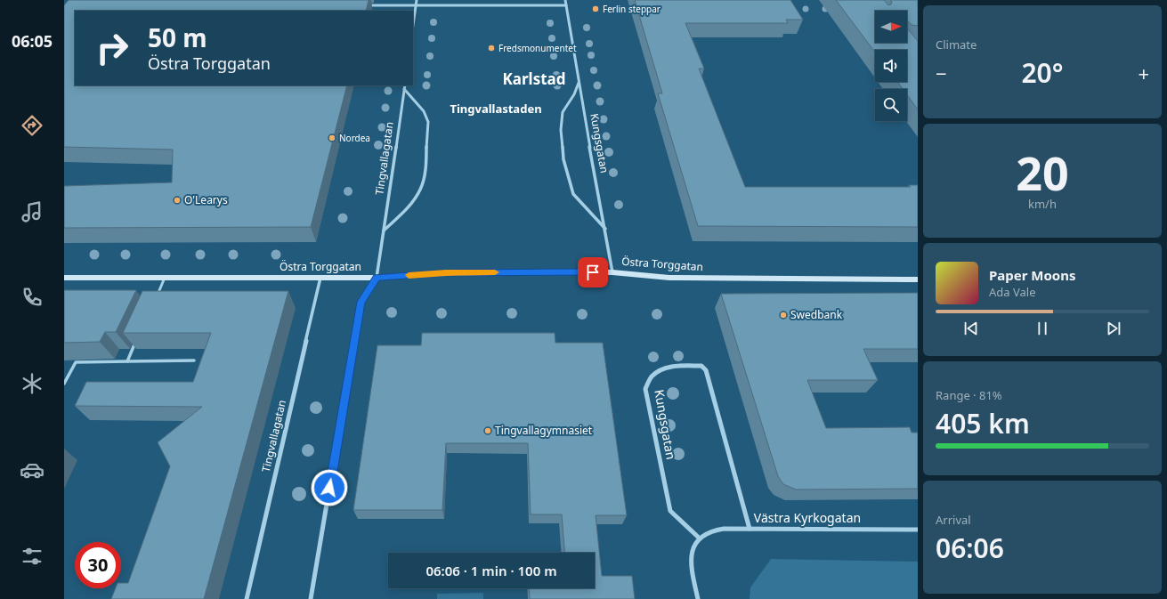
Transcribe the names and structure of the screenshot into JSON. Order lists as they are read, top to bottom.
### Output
{
  "streets": {
    "street": [
      "Kungsgatan",
      "Tingvallagatan",
      "Östra Torggatan",
      "Västra Kyrkogatan"
    ]
  },
  "crossings": [
    ["Kungsgatan", "Östra Torggatan"],
    ["Kungsgatan", "Västra Kyrkogatan"],
    ["Tingvallagatan", "Östra Torggatan"]
  ],
  "districts": ["Karlstad", "Tingvallastaden"],
  "places": [
    "Ferlin steppar",
    "Fredsmonumentet",
    "Nordea",
    "O'Learys",
    "Swedbank",
    "Tingvallagymnasiet"
  ],
  "north": "right",
  "page": {
    "tabs": "06:05",
    "tile": [
      "Climate",
      ["20", "km/h"],
      ["Range · 81%", "405 km"],
      ["Arrival", "06:06"]
    ],
    "turn": ["50 m", "Östra Torggatan"],
    "heat": ["−", "20°", "+"],
    "song": ["Paper Moons", "Ada Vale"],
    "limit": "30",
    "trip": "06:06 · 1 min · 100 m"
  }
}
